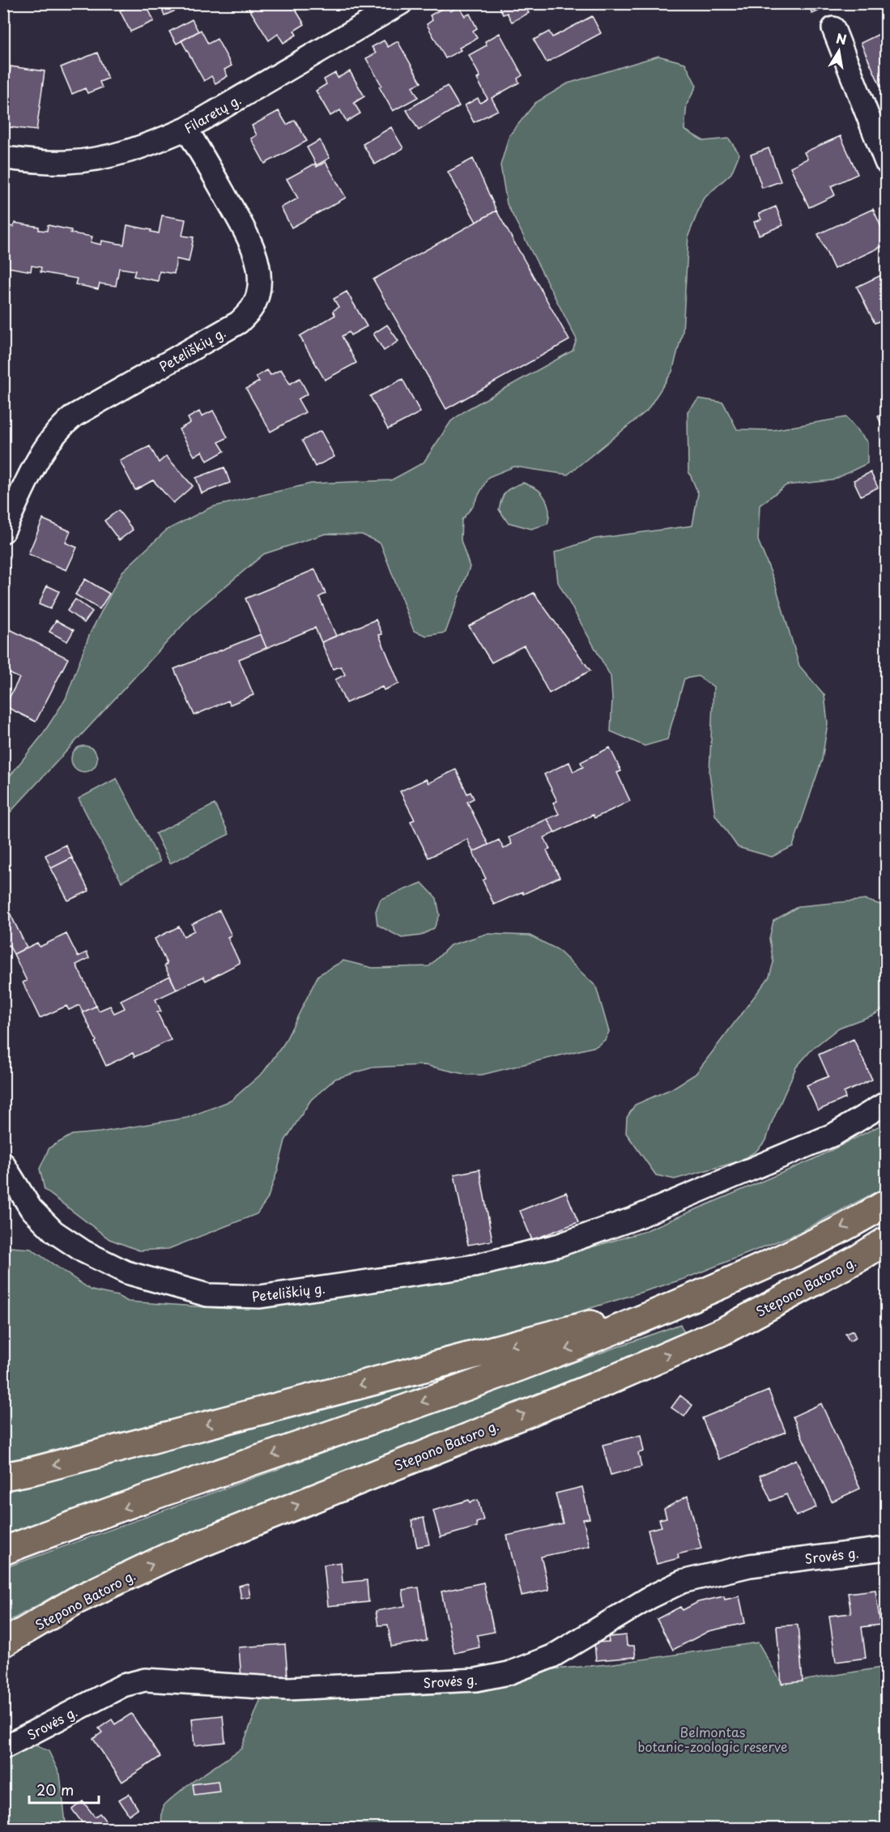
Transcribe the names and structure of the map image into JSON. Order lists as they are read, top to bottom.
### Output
{
  "streets": {
    "main road": ["Stepono Batoro g."],
    "street": ["Filaretų g.", "Peteliškių g.", "Srovės g."]
  },
  "crossings": [
    ["Filaretų g.", "Peteliškių g."]
  ],
  "parks": ["Belmontas botanic-zoologic reserve"],
  "scale_bar": "20 m",
  "north": "top"
}
